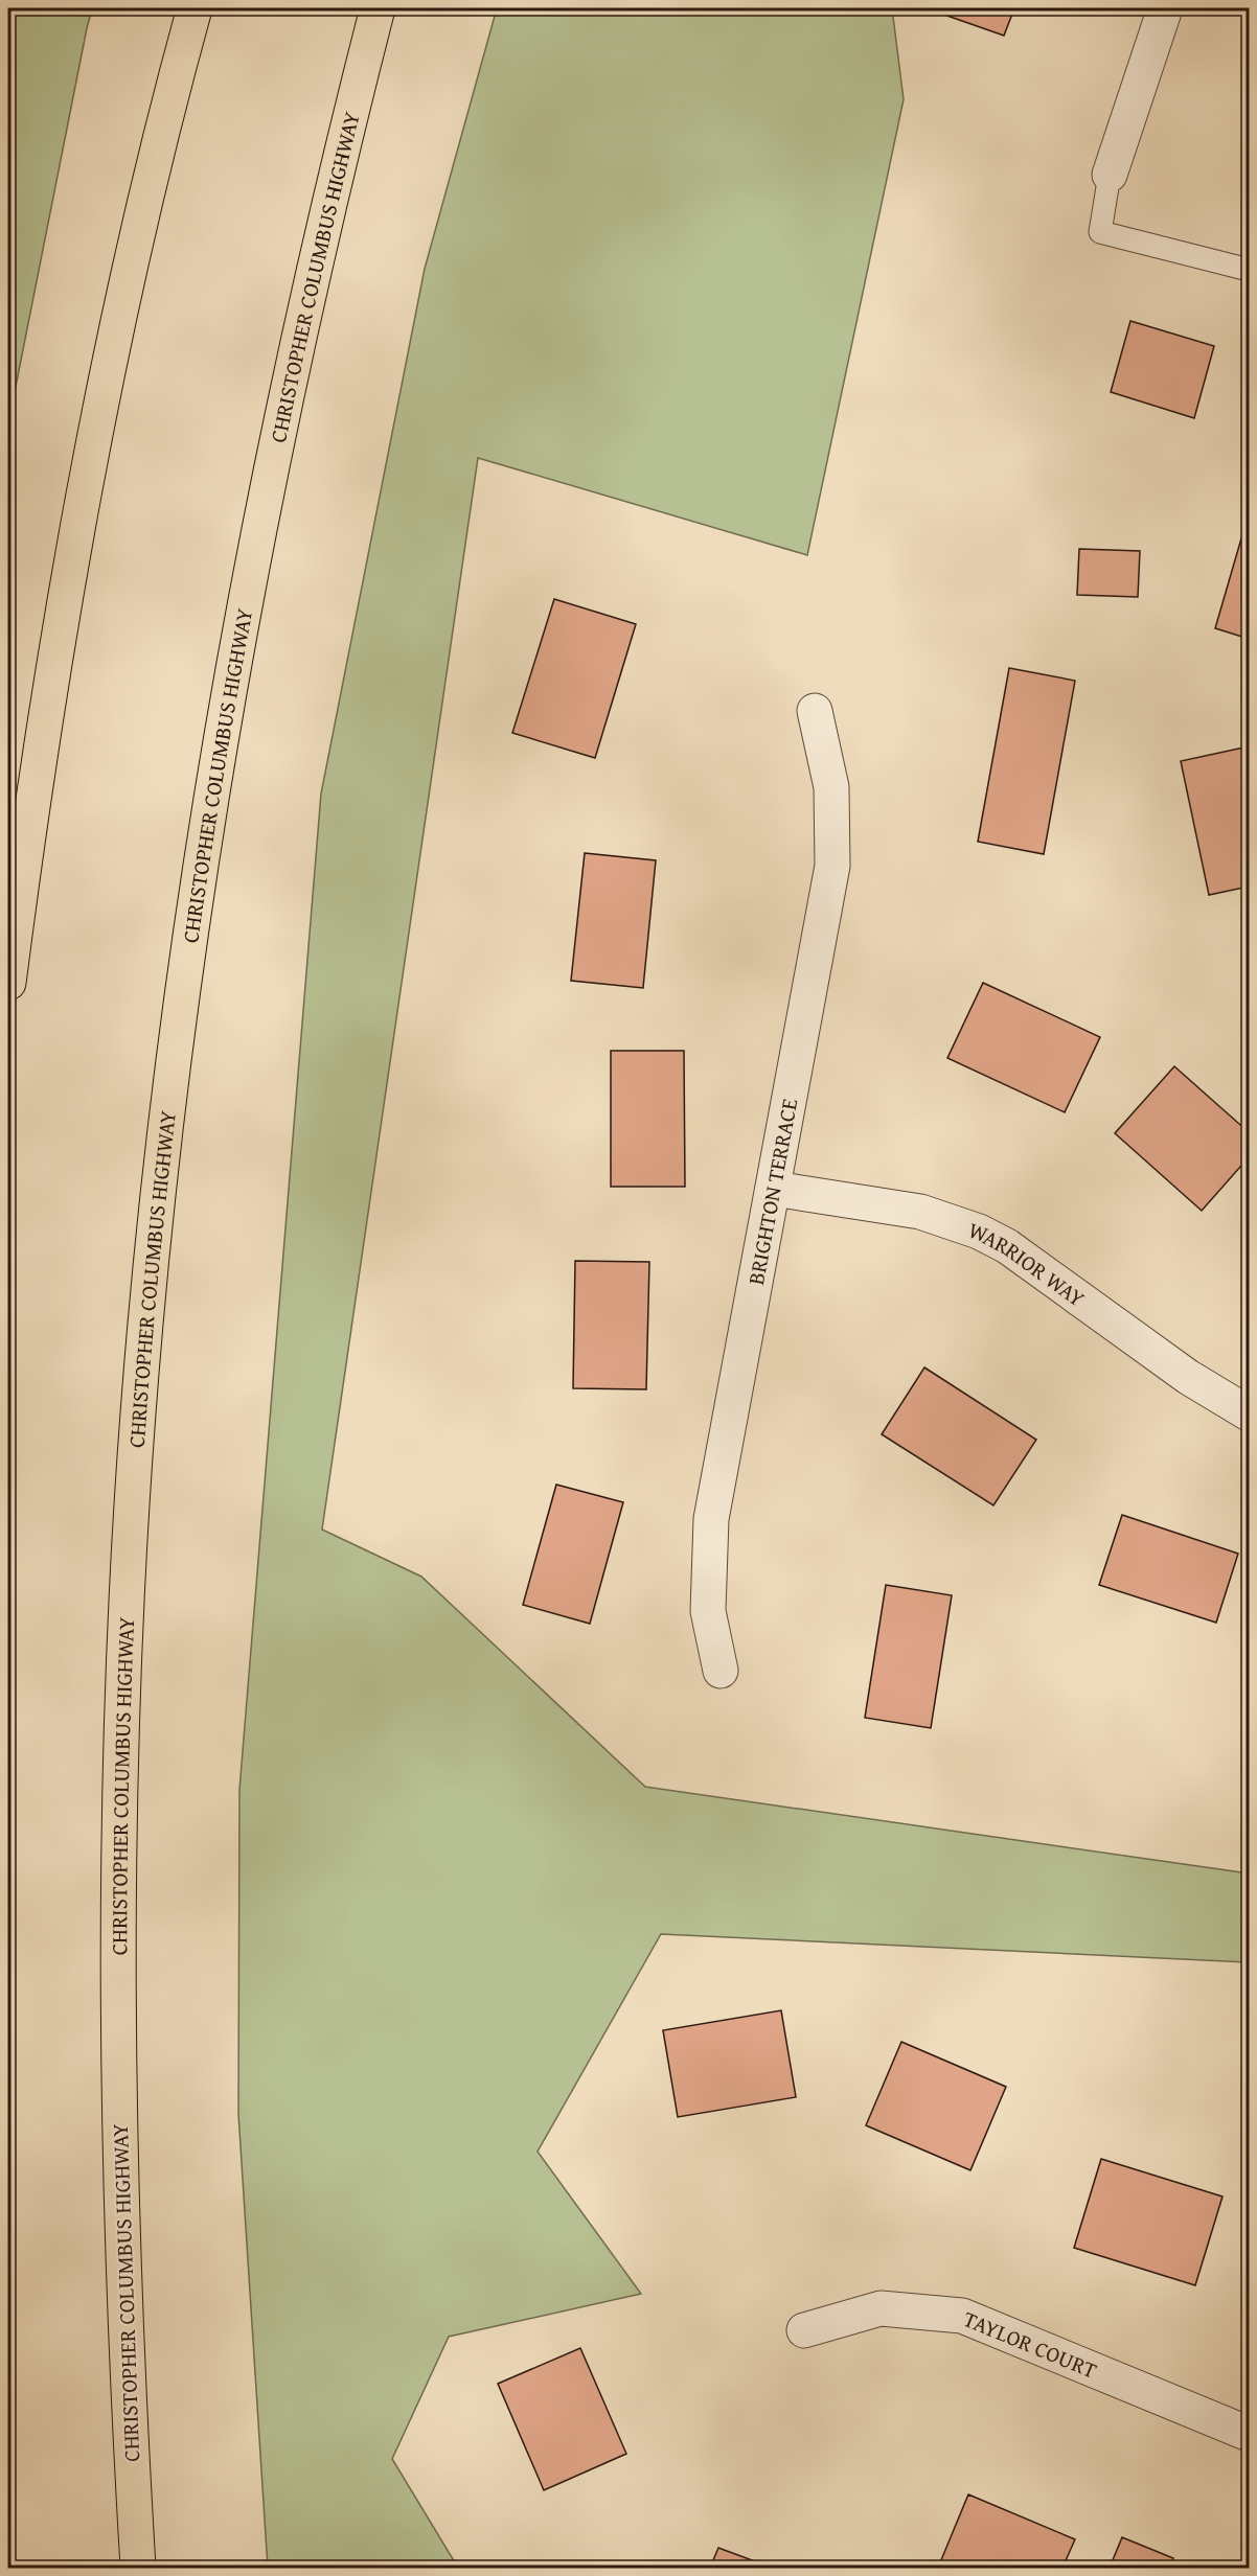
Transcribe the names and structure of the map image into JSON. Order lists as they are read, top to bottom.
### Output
{
  "streets": {
    "highway": ["CHRISTOPHER COLUMBUS HIGHWAY"],
    "street": ["BRIGHTON TERRACE", "WARRIOR WAY", "TAYLOR COURT"]
  },
  "crossings": [
    ["BRIGHTON TERRACE", "WARRIOR WAY"]
  ]
}
